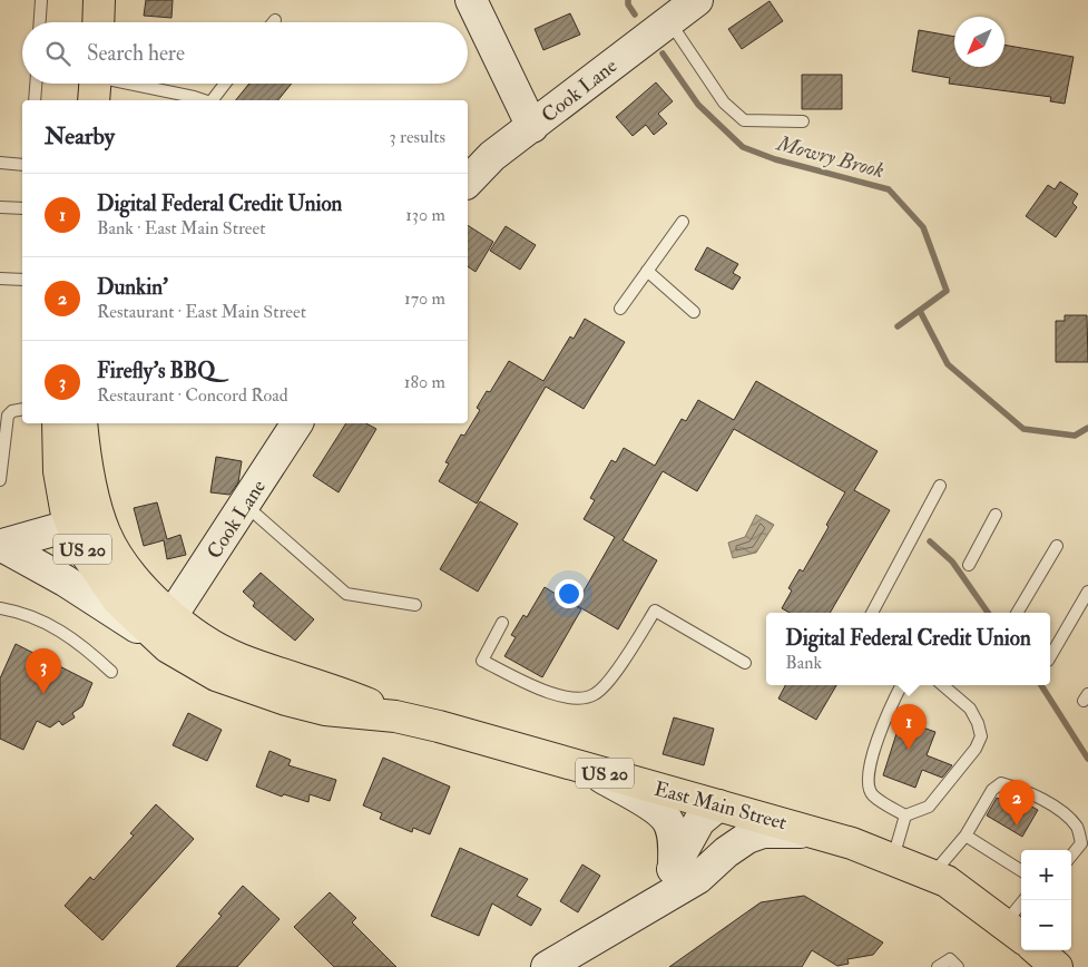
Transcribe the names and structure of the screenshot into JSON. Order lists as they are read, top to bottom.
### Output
{
  "streets": {
    "main road": ["US 20", "East Main Street"],
    "street": ["Cook Lane"]
  },
  "crossings": [
    ["Cook Lane", "US 20"],
    ["Cook Lane", "East Main Street"],
    ["US 20", "East Main Street"]
  ],
  "water": ["Mowry Brook"],
  "north": "bottom left",
  "page": {
    "search": "Search here",
    "heading": ["Nearby", "3 results"],
    "list": [
      {
        "mark": "1",
        "name": "Digital Federal Credit Union",
        "note": "Bank · East Main Street",
        "value": "130 m"
      },
      {
        "mark": "2",
        "name": "Dunkin'",
        "note": "Restaurant · East Main Street",
        "value": "170 m"
      },
      {
        "mark": "3",
        "name": "Firefly's BBQ",
        "note": "Restaurant · Concord Road",
        "value": "180 m"
      }
    ],
    "popup": ["Digital Federal Credit Union", "Bank"],
    "pins": ["3", "1", "2"],
    "map_buttons": ["+", "−"]
  }
}
